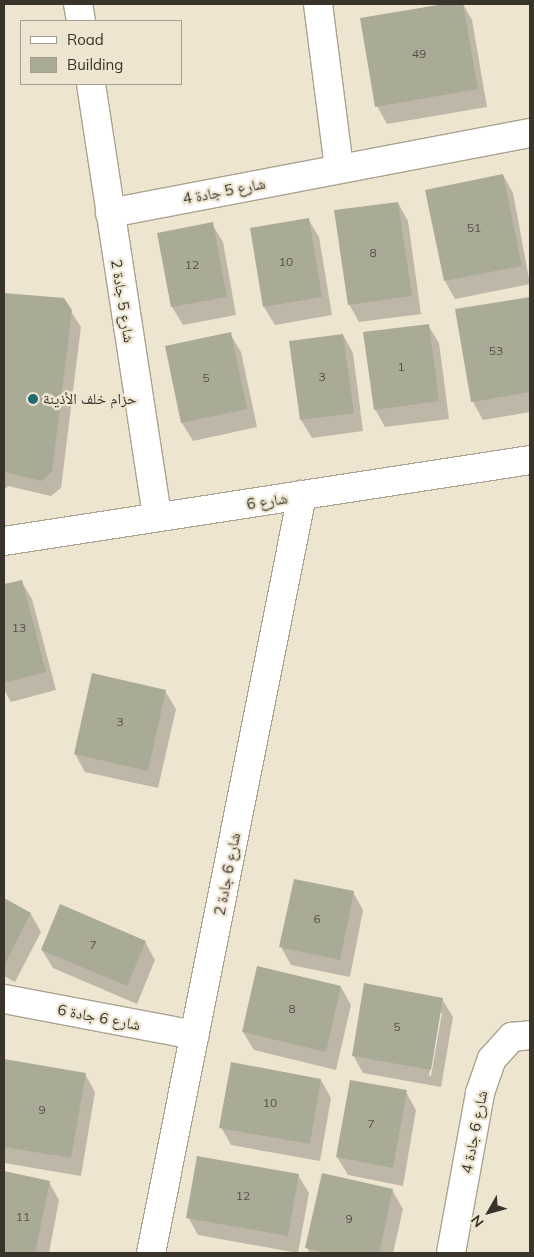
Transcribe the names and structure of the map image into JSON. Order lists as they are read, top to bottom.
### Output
{
  "streets": {
    "street": [
      "شارع 5 جادة 4",
      "شارع 5 جادة 2",
      "شارع 6",
      "شارع 6 جادة 2",
      "شارع 6 جادة 6",
      "شارع 6 جادة 4"
    ]
  },
  "crossings": [
    ["شارع 5 جادة 4", "شارع 5 جادة 2"],
    ["شارع 5 جادة 2", "شارع 6"],
    ["شارع 6", "شارع 6 جادة 2"],
    ["شارع 6 جادة 2", "شارع 6 جادة 6"]
  ],
  "places": ["حزام خلف الأذينة"],
  "house_numbers": [
    "49",
    "51",
    "8",
    "10",
    "12",
    "53",
    "1",
    "3",
    "5",
    "13",
    "3",
    "6",
    "7",
    "8",
    "5",
    "10",
    "9",
    "7",
    "12",
    "11",
    "9"
  ],
  "legend": ["Road", "Building"],
  "north": "bottom left"
}
